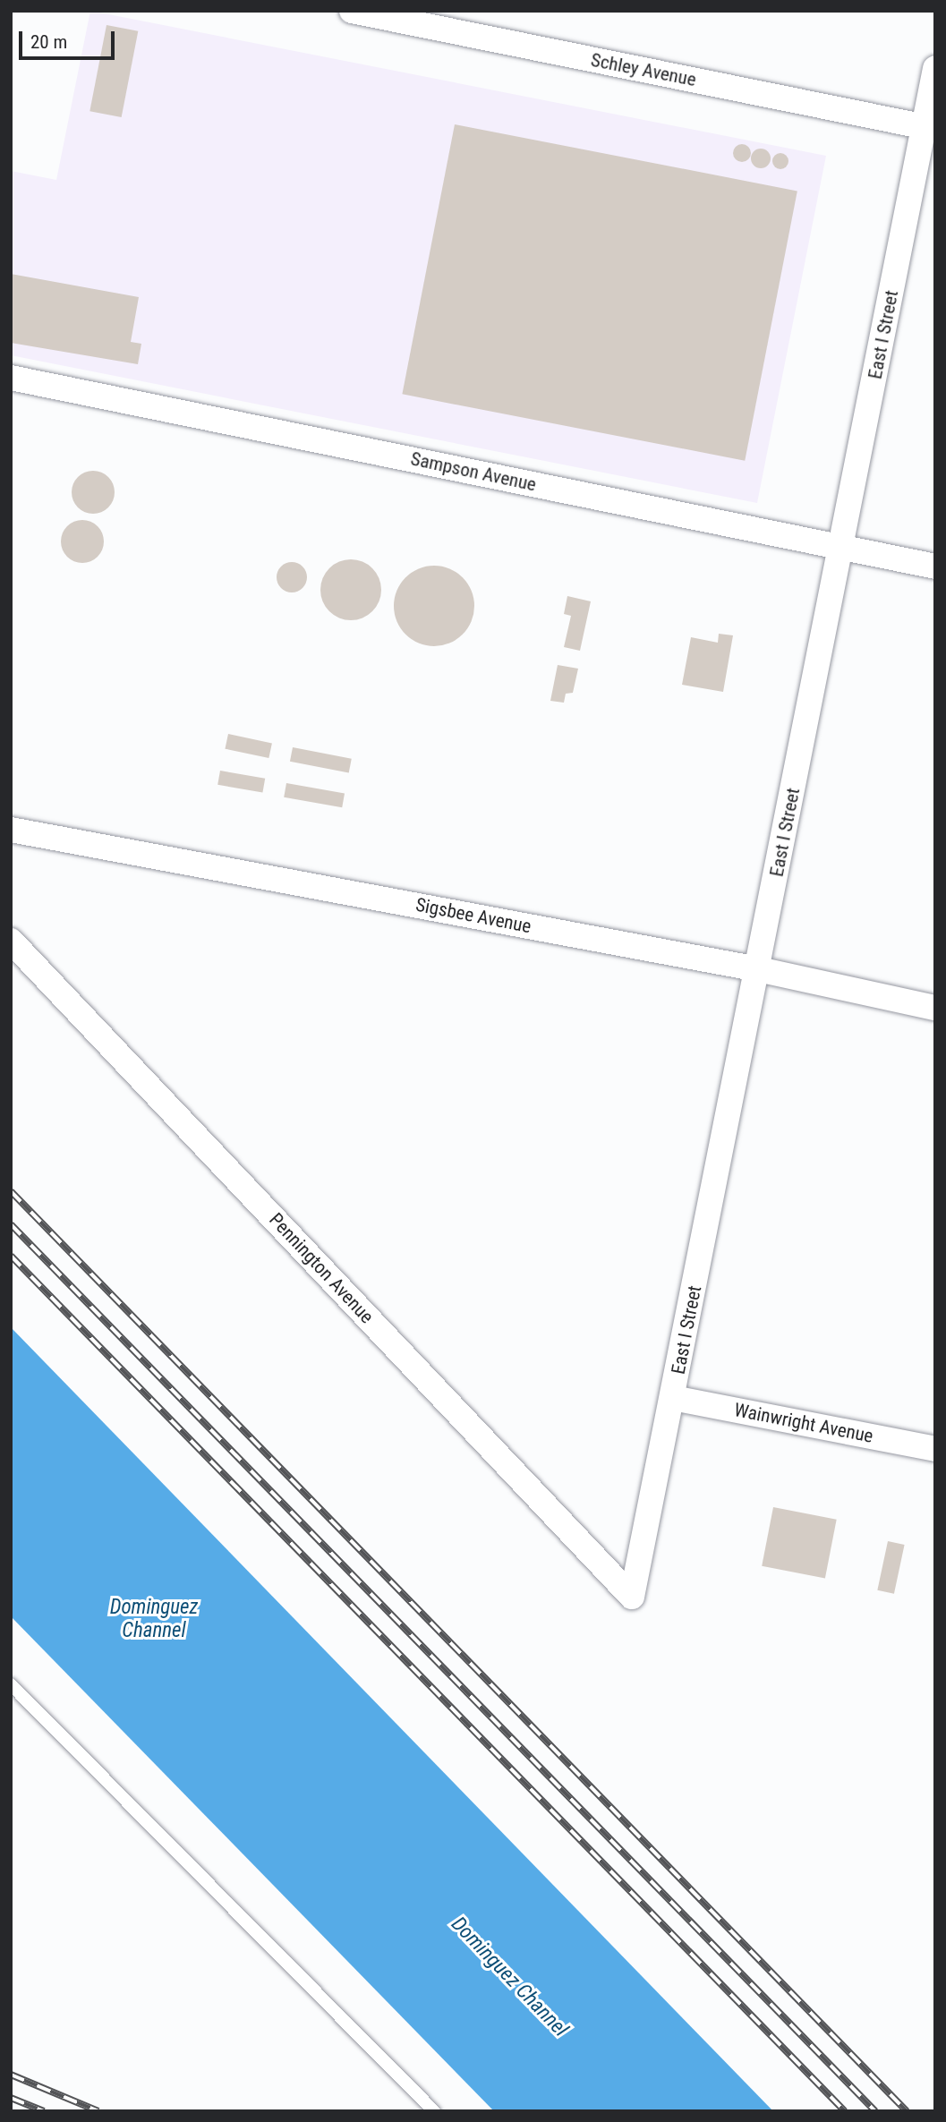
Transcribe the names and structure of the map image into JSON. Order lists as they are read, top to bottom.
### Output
{
  "streets": {
    "street": [
      "Schley Avenue",
      "East I Street",
      "Sampson Avenue",
      "Sigsbee Avenue",
      "Pennington Avenue",
      "Wainwright Avenue"
    ]
  },
  "crossings": [
    ["Schley Avenue", "East I Street"],
    ["East I Street", "Sampson Avenue"],
    ["East I Street", "Sigsbee Avenue"],
    ["East I Street", "Pennington Avenue"],
    ["East I Street", "Wainwright Avenue"]
  ],
  "water": ["Dominguez Channel"],
  "scale_bar": "20 m"
}
